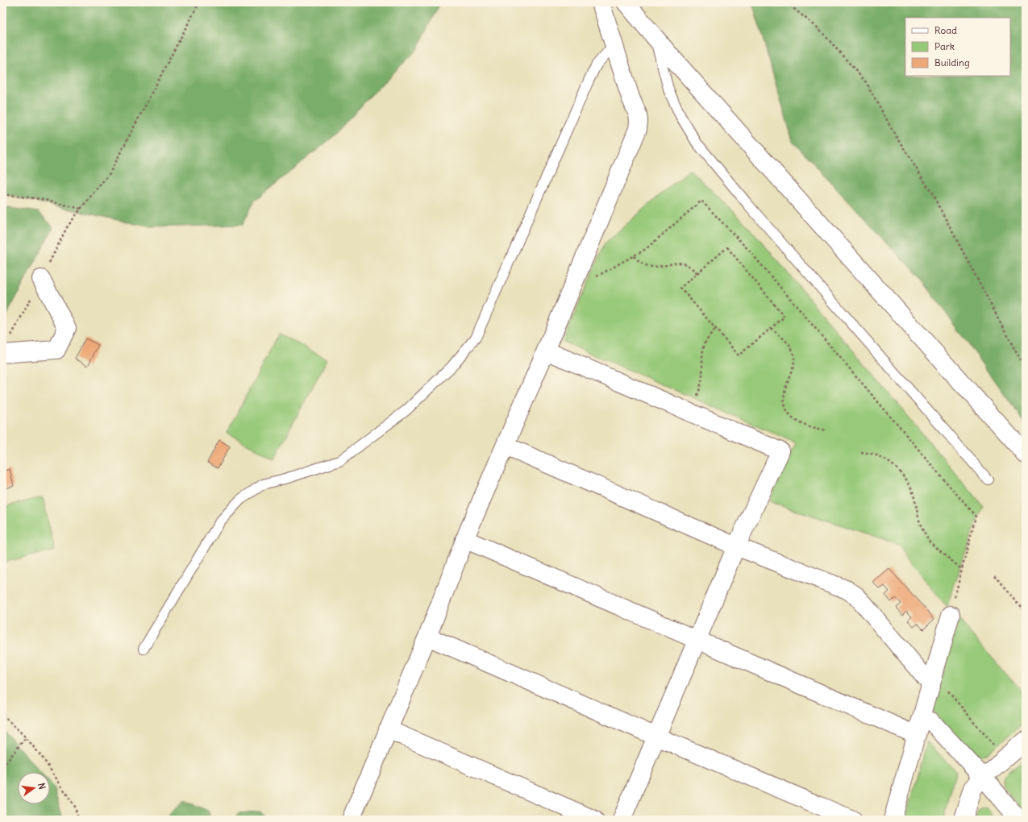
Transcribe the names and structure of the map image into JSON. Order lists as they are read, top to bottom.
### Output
{
  "legend": ["Road", "Park", "Building"],
  "north": "right"
}
